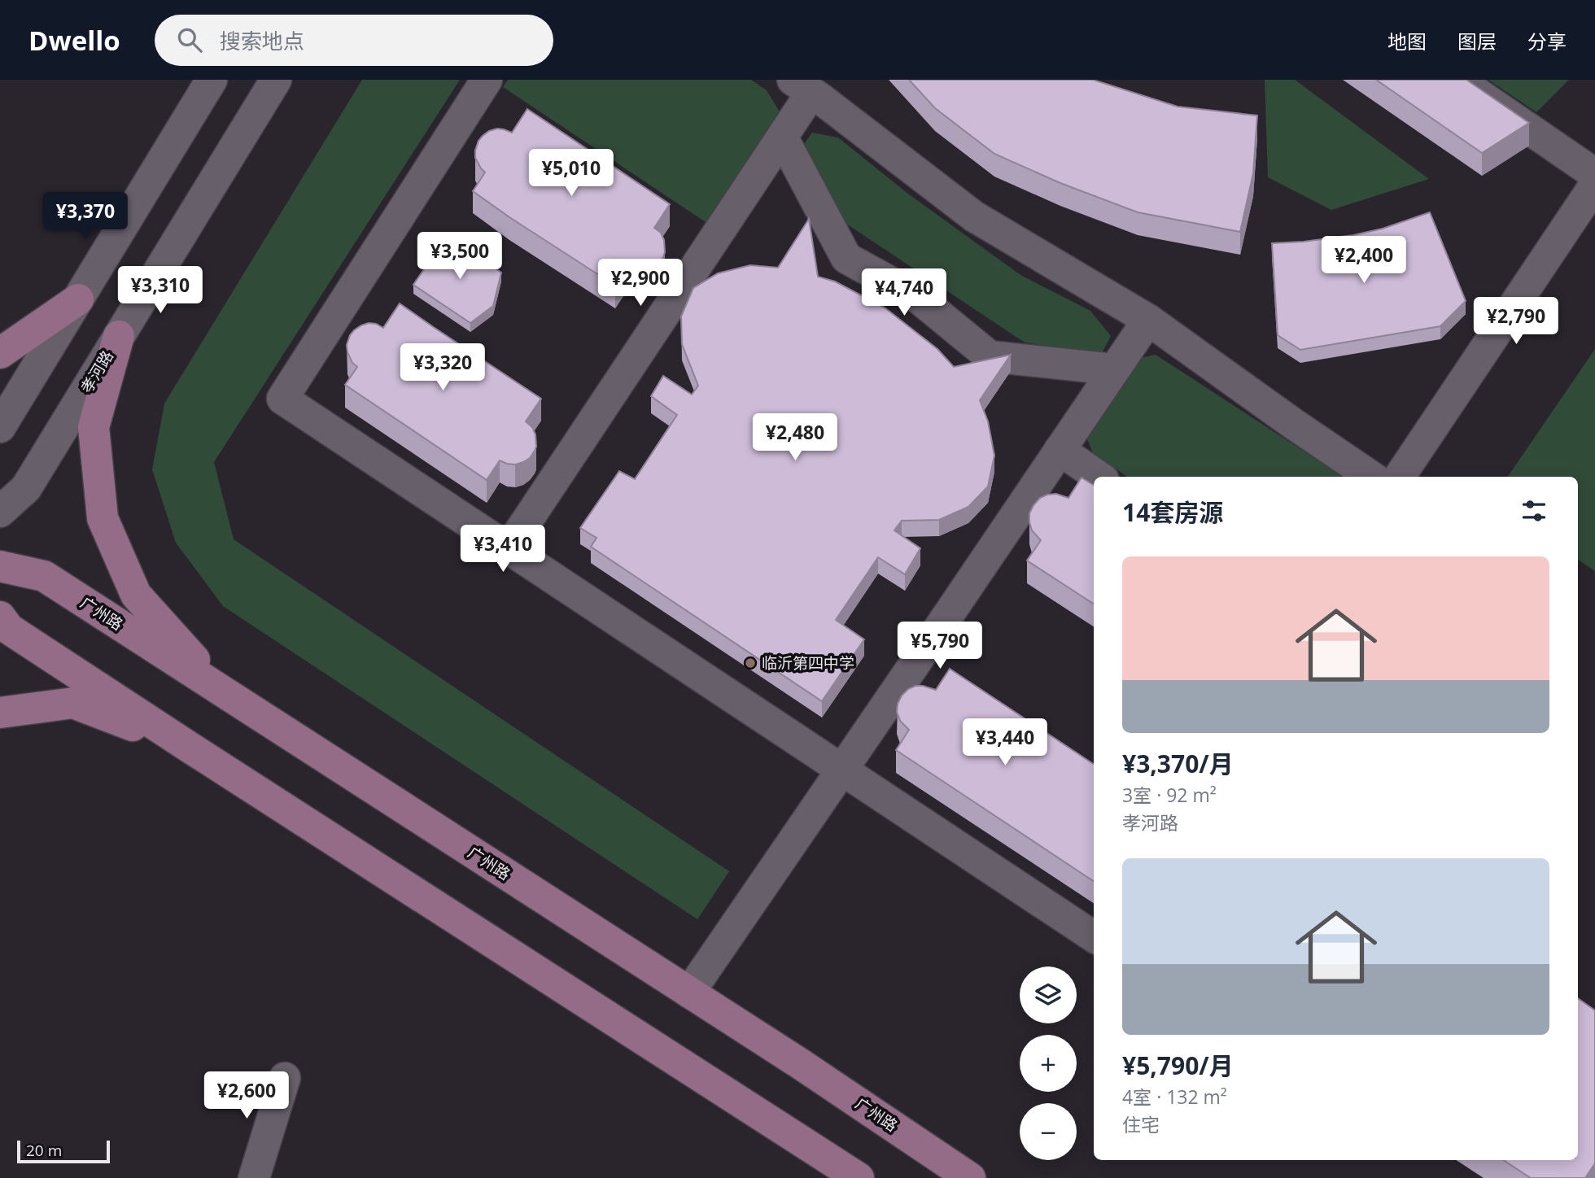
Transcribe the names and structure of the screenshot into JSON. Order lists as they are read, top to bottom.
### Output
{
  "streets": {
    "main road": ["广州路"],
    "street": ["孝河路"]
  },
  "places": ["临沂第四中学"],
  "scale_bar": "20 m",
  "page": {
    "header": "Dwello",
    "search": "搜索地点",
    "nav": ["地图", "图层", "分享"],
    "price": [
      "¥5,010",
      "¥3,370",
      "¥3,500",
      "¥2,400",
      "¥2,900",
      "¥3,310",
      "¥4,740",
      "¥2,790",
      "¥3,320",
      "¥2,480",
      "¥3,410",
      "¥5,790",
      "¥3,440",
      "¥2,600"
    ],
    "heading": "14套房源",
    "list": [
      {
        "name": "¥3,370/月",
        "note": "3室 · 92 m² · 孝河路"
      },
      {
        "name": "¥5,790/月",
        "note": "4室 · 132 m² · 住宅"
      }
    ],
    "map_buttons": ["+", "−"],
    "scale": "20 m"
  }
}
